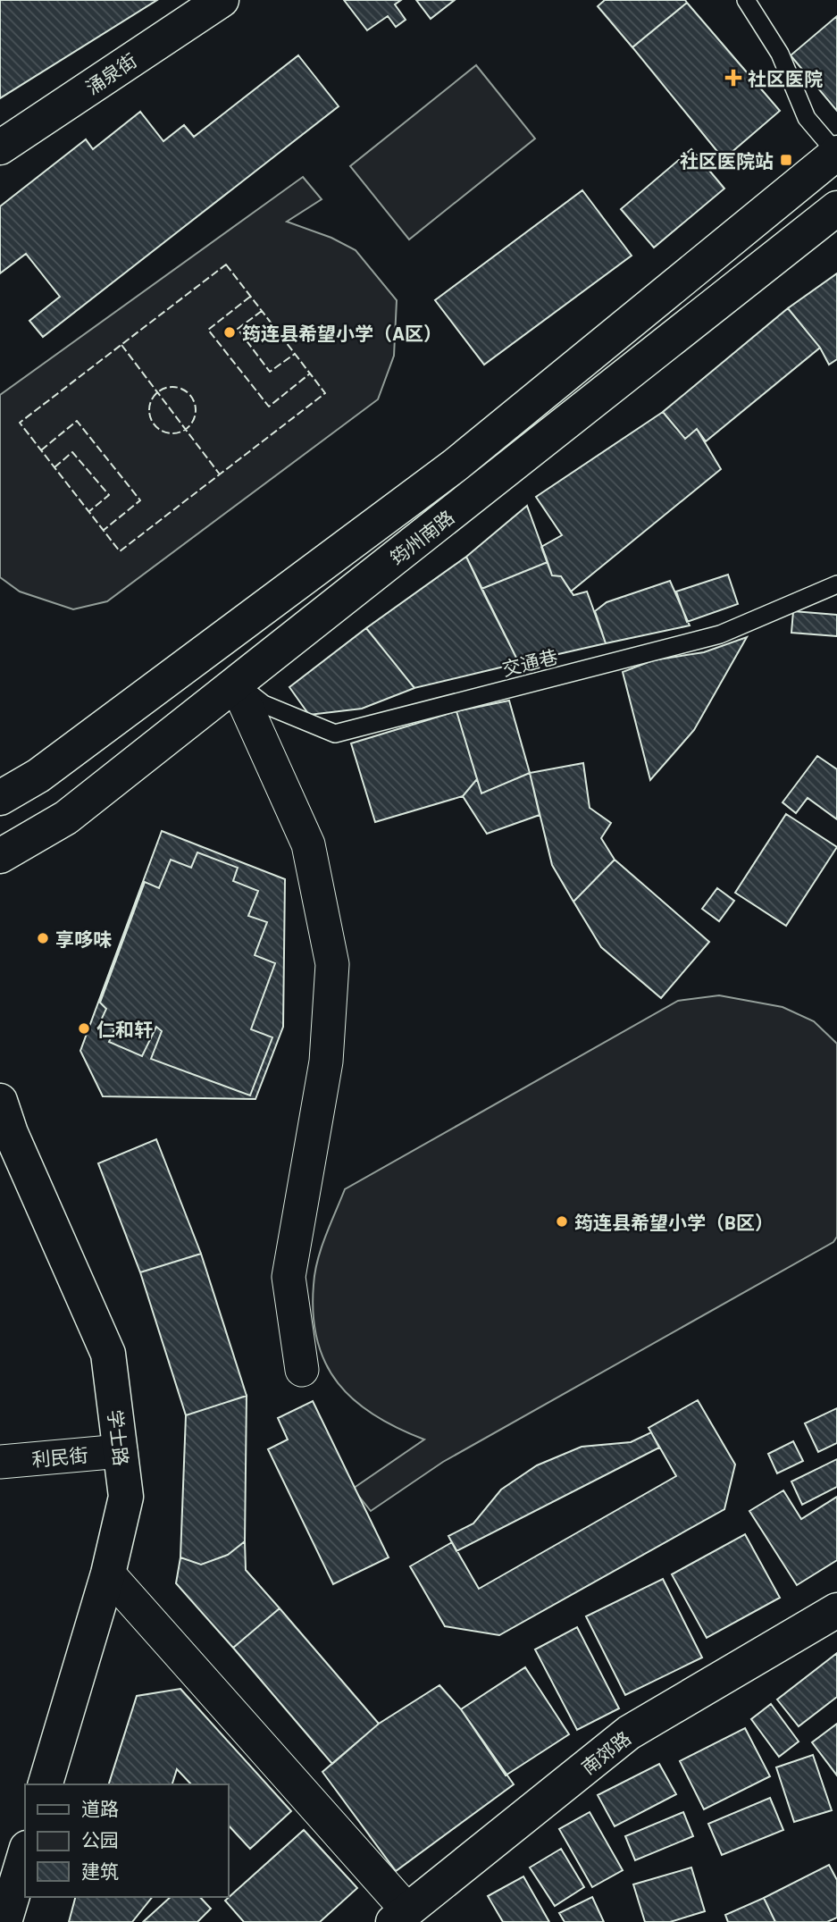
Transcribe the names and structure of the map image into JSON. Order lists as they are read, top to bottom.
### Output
{
  "streets": {
    "main road": [
      "涌泉街",
      "筠州南路",
      "学士路",
      "南郊路"
    ],
    "street": ["利民街"],
    "lane": ["交通巷"]
  },
  "crossings": [
    ["筠州南路", "交通巷"],
    ["学士路", "利民街"]
  ],
  "places": {
    "health": ["社区医院"],
    "transit": ["社区医院站"],
    "other": [
      "筠连县希望小学（A区）",
      "享哆味",
      "仁和轩",
      "筠连县希望小学（B区）"
    ]
  },
  "legend": ["道路", "公园", "建筑"]
}
